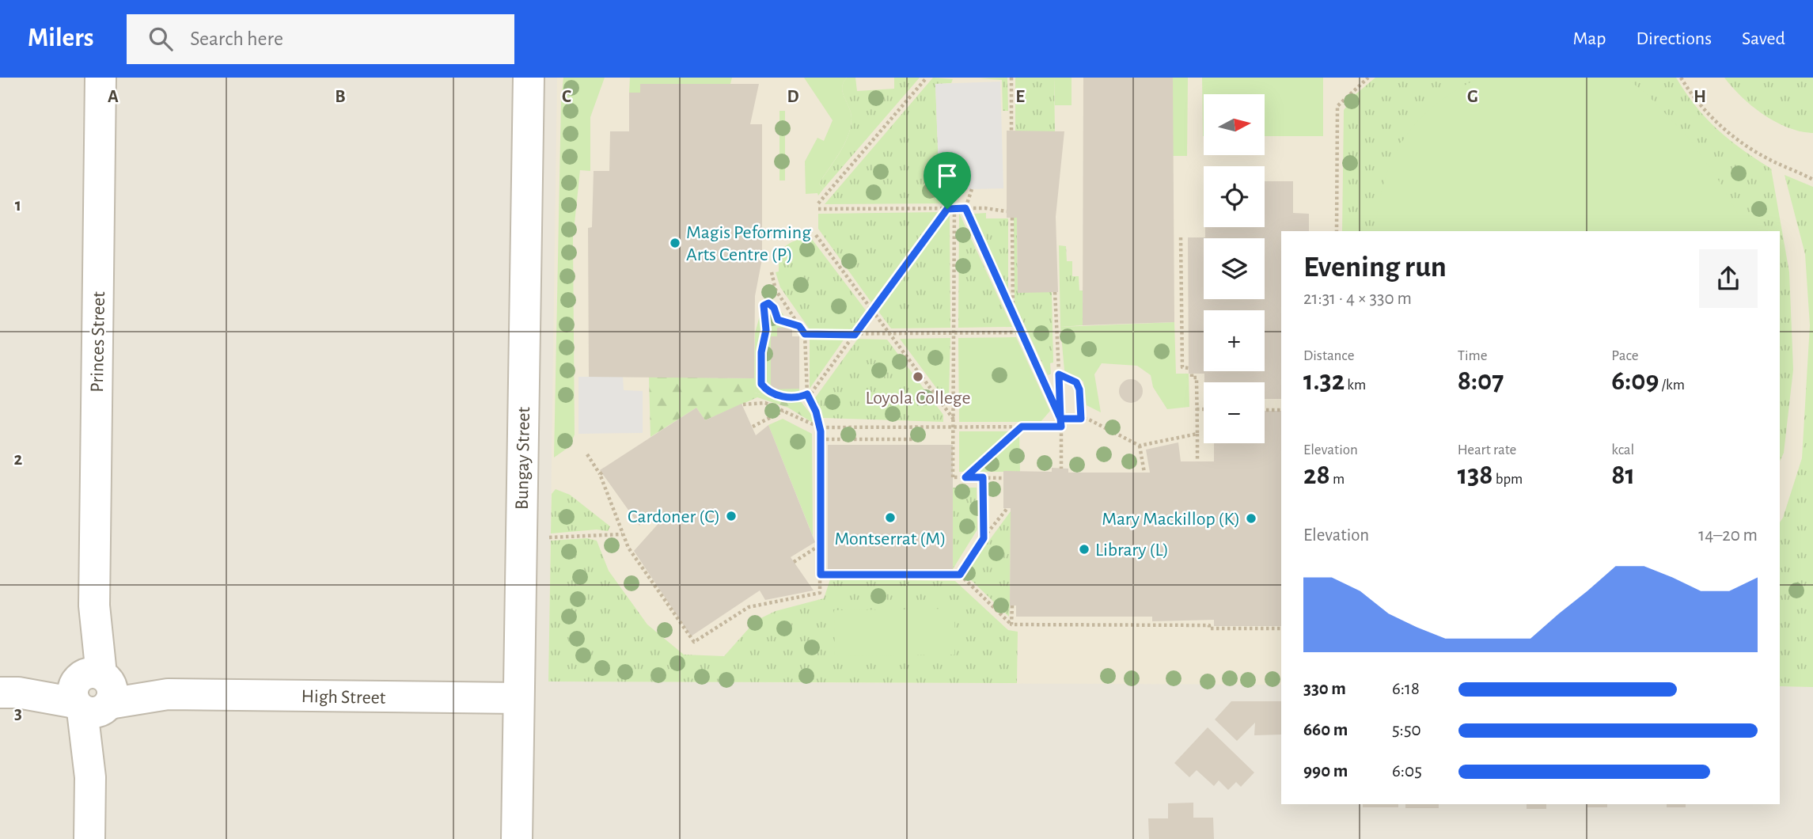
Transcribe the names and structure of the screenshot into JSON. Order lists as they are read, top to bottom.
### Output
{
  "streets": {
    "street": ["Princes Street", "Bungay Street", "High Street"]
  },
  "crossings": [
    ["Princes Street", "High Street"],
    ["Bungay Street", "High Street"]
  ],
  "places": [
    "Magis Peforming Arts Centre (P)",
    "Loyola College",
    "Cardoner (C)",
    "Montserrat (M)",
    "Mary Mackillop (K)",
    "Library (L)"
  ],
  "north": "right",
  "page": {
    "header": "Milers",
    "search": "Search here",
    "nav": ["Map", "Directions", "Saved"],
    "map_buttons": ["+", "−"],
    "heading": ["Evening run", "21:31 · 4 × 330 m"],
    "stats": [
      ["Distance", "1.32 km"],
      ["Time", "8:07"],
      ["Pace", "6:09 /km"],
      ["Elevation", "28 m"],
      ["Heart rate", "138 bpm"],
      ["kcal", "81"]
    ],
    "chart": ["Elevation", "14–20 m"],
    "list": [
      {
        "name": "330 m",
        "note": "6:18"
      },
      {
        "name": "660 m",
        "note": "5:50"
      },
      {
        "name": "990 m",
        "note": "6:05"
      }
    ]
  },
  "grid": {
    "columns": [
      "A",
      "B",
      "C",
      "D",
      "E",
      "G",
      "H"
    ],
    "rows": ["1", "2", "3"]
  }
}
